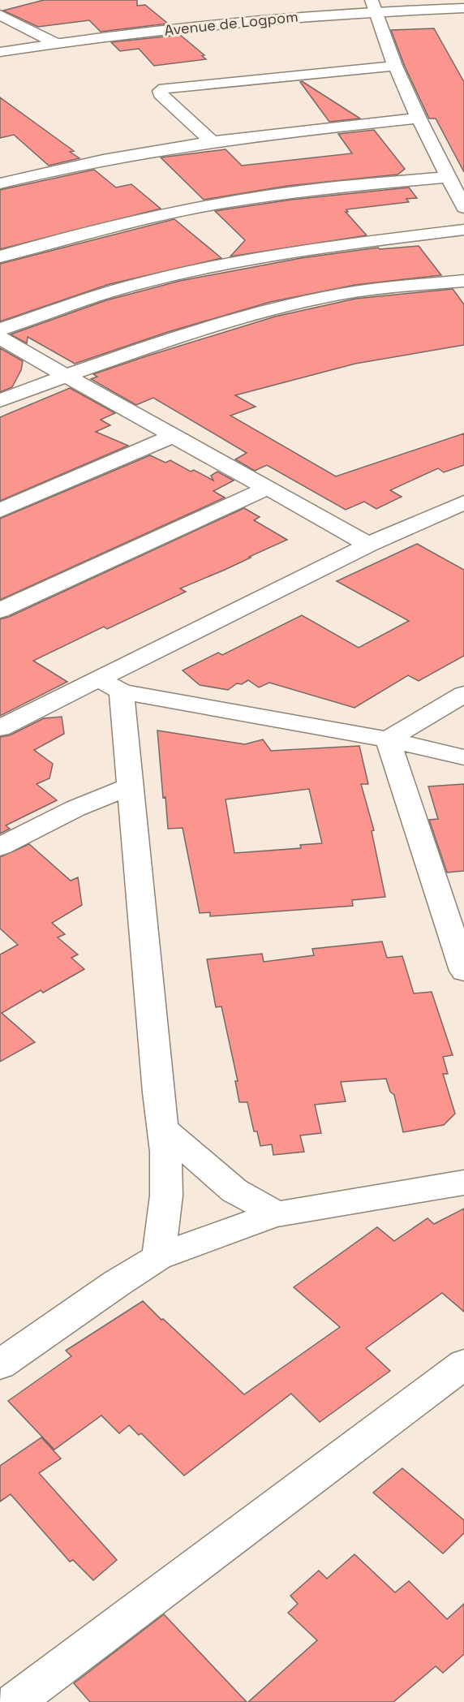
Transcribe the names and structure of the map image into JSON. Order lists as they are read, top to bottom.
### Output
{
  "streets": {
    "street": ["Avenue de Logpom"]
  }
}
